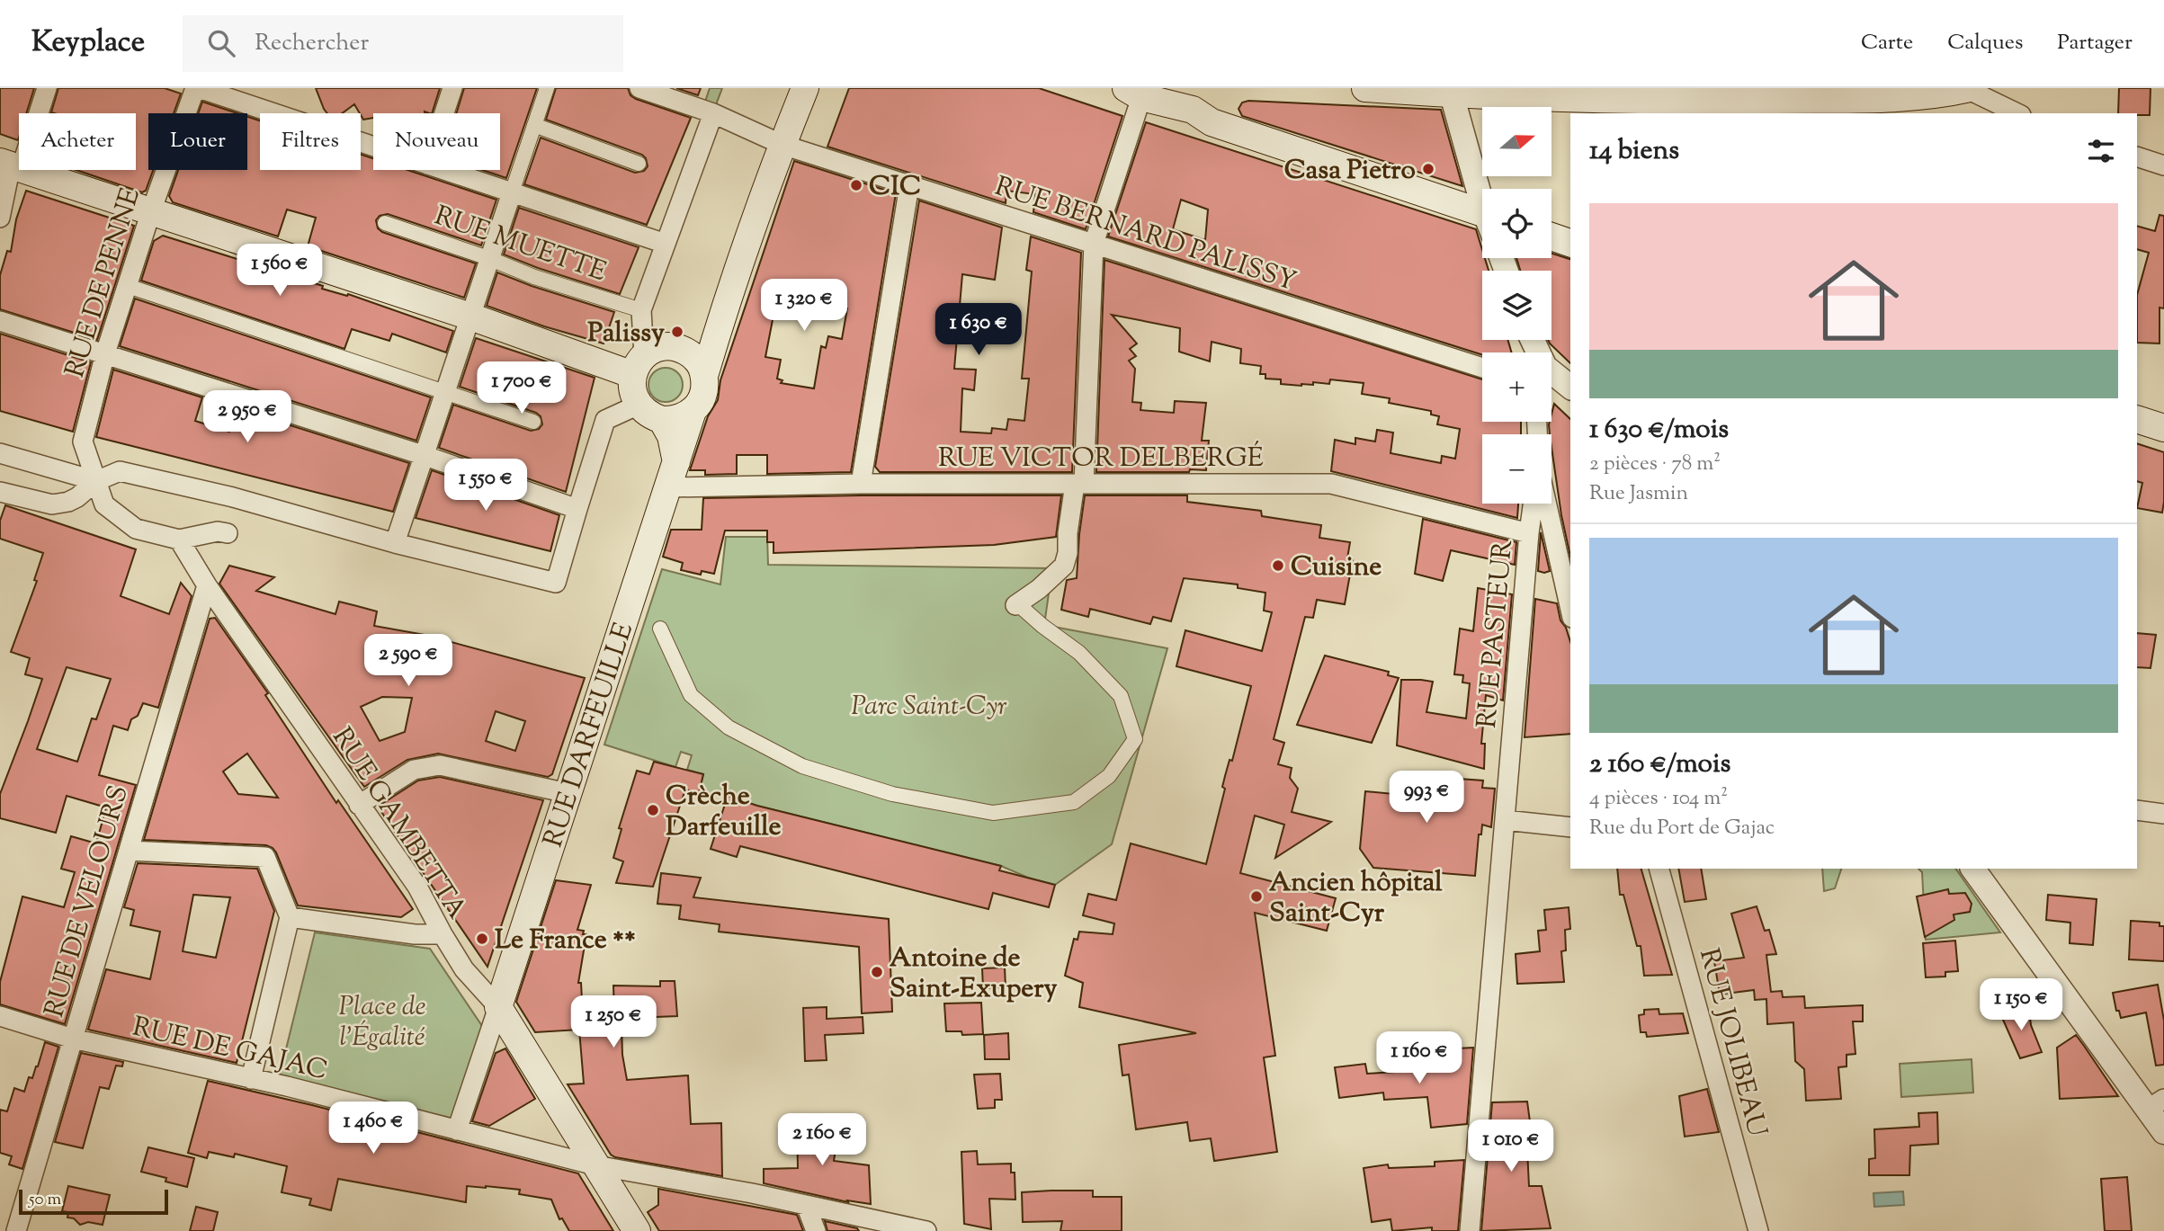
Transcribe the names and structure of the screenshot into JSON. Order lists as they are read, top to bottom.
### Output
{
  "streets": {
    "main road": ["RUE DARFEUILLE"],
    "street": [
      "RUE BERNARD PALISSY",
      "RUE MUETTE",
      "RUE DE PENNE",
      "RUE VICTOR DELBERGÉ",
      "RUE PASTEUR",
      "RUE GAMBETTA",
      "RUE DE VELOURS",
      "RUE JOLIBEAU",
      "RUE DE GAJAC"
    ]
  },
  "crossings": [
    ["RUE DE PENNE", "RUE GAMBETTA"],
    ["RUE VICTOR DELBERGÉ", "RUE PASTEUR"],
    ["RUE VICTOR DELBERGÉ", "RUE DARFEUILLE"],
    ["RUE DARFEUILLE", "RUE GAMBETTA"],
    ["RUE GAMBETTA", "RUE DE VELOURS"],
    ["RUE DE VELOURS", "RUE DE GAJAC"]
  ],
  "parks": ["Parc Saint-Cyr", "Place de l'Égalité"],
  "places": [
    "Casa Pietro",
    "CIC",
    "Palissy",
    "Cuisine",
    "Crèche Darfeuille",
    "Ancien hôpital Saint-Cyr",
    "Le France **",
    "Antoine de Saint-Exupery"
  ],
  "scale_bar": "50 m",
  "north": "right",
  "page": {
    "header": "Keyplace",
    "search": "Rechercher",
    "nav": ["Carte", "Calques", "Partager"],
    "map_buttons": ["+", "−"],
    "chip": [
      "Acheter",
      "Louer",
      "Filtres",
      "Nouveau"
    ],
    "heading": "14 biens",
    "list": [
      {
        "name": "1 630 €/mois",
        "note": "2 pièces · 78 m² · Rue Jasmin"
      },
      {
        "name": "2 160 €/mois",
        "note": "4 pièces · 104 m² · Rue du Port de Gajac"
      }
    ],
    "price": [
      "1 560 €",
      "1 320 €",
      "1 630 €",
      "1 700 €",
      "2 950 €",
      "1 550 €",
      "2 590 €",
      "993 €",
      "1 150 €",
      "1 250 €",
      "1 160 €",
      "1 460 €",
      "2 160 €",
      "1 010 €"
    ],
    "scale": "50 m"
  }
}
